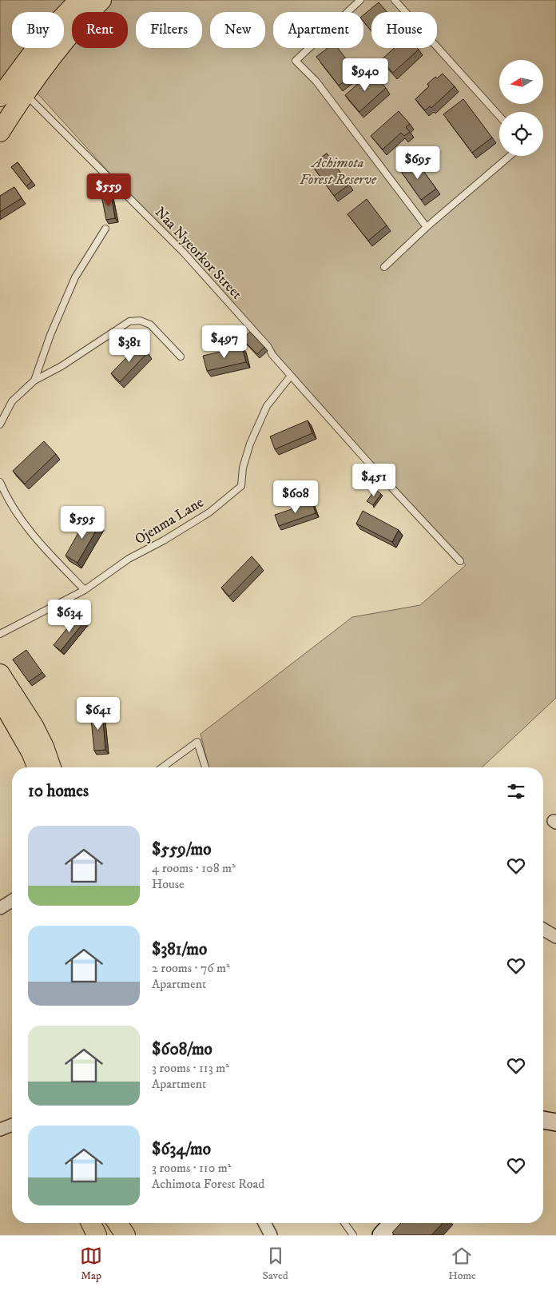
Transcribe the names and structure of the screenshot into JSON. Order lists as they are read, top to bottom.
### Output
{
  "streets": {
    "lane": ["Naa Nyeorkor Street", "Ojenma Lane"]
  },
  "crossings": [
    ["Naa Nyeorkor Street", "Ojenma Lane"]
  ],
  "parks": ["Achimota Forest Reserve"],
  "north": "left",
  "page": {
    "chip": [
      "Buy",
      "Rent",
      "Filters",
      "New",
      "Apartment",
      "House"
    ],
    "price": [
      "$940",
      "$695",
      "$559",
      "$497",
      "$381",
      "$451",
      "$608",
      "$595",
      "$634",
      "$641"
    ],
    "heading": "10 homes",
    "list": [
      {
        "name": "$559/mo",
        "note": "4 rooms · 108 m² · House"
      },
      {
        "name": "$381/mo",
        "note": "2 rooms · 76 m² · Apartment"
      },
      {
        "name": "$608/mo",
        "note": "3 rooms · 113 m² · Apartment"
      },
      {
        "name": "$634/mo",
        "note": "3 rooms · 110 m² · Achimota Forest Road"
      }
    ],
    "tabs": ["Map", "Saved", "Home"]
  }
}
